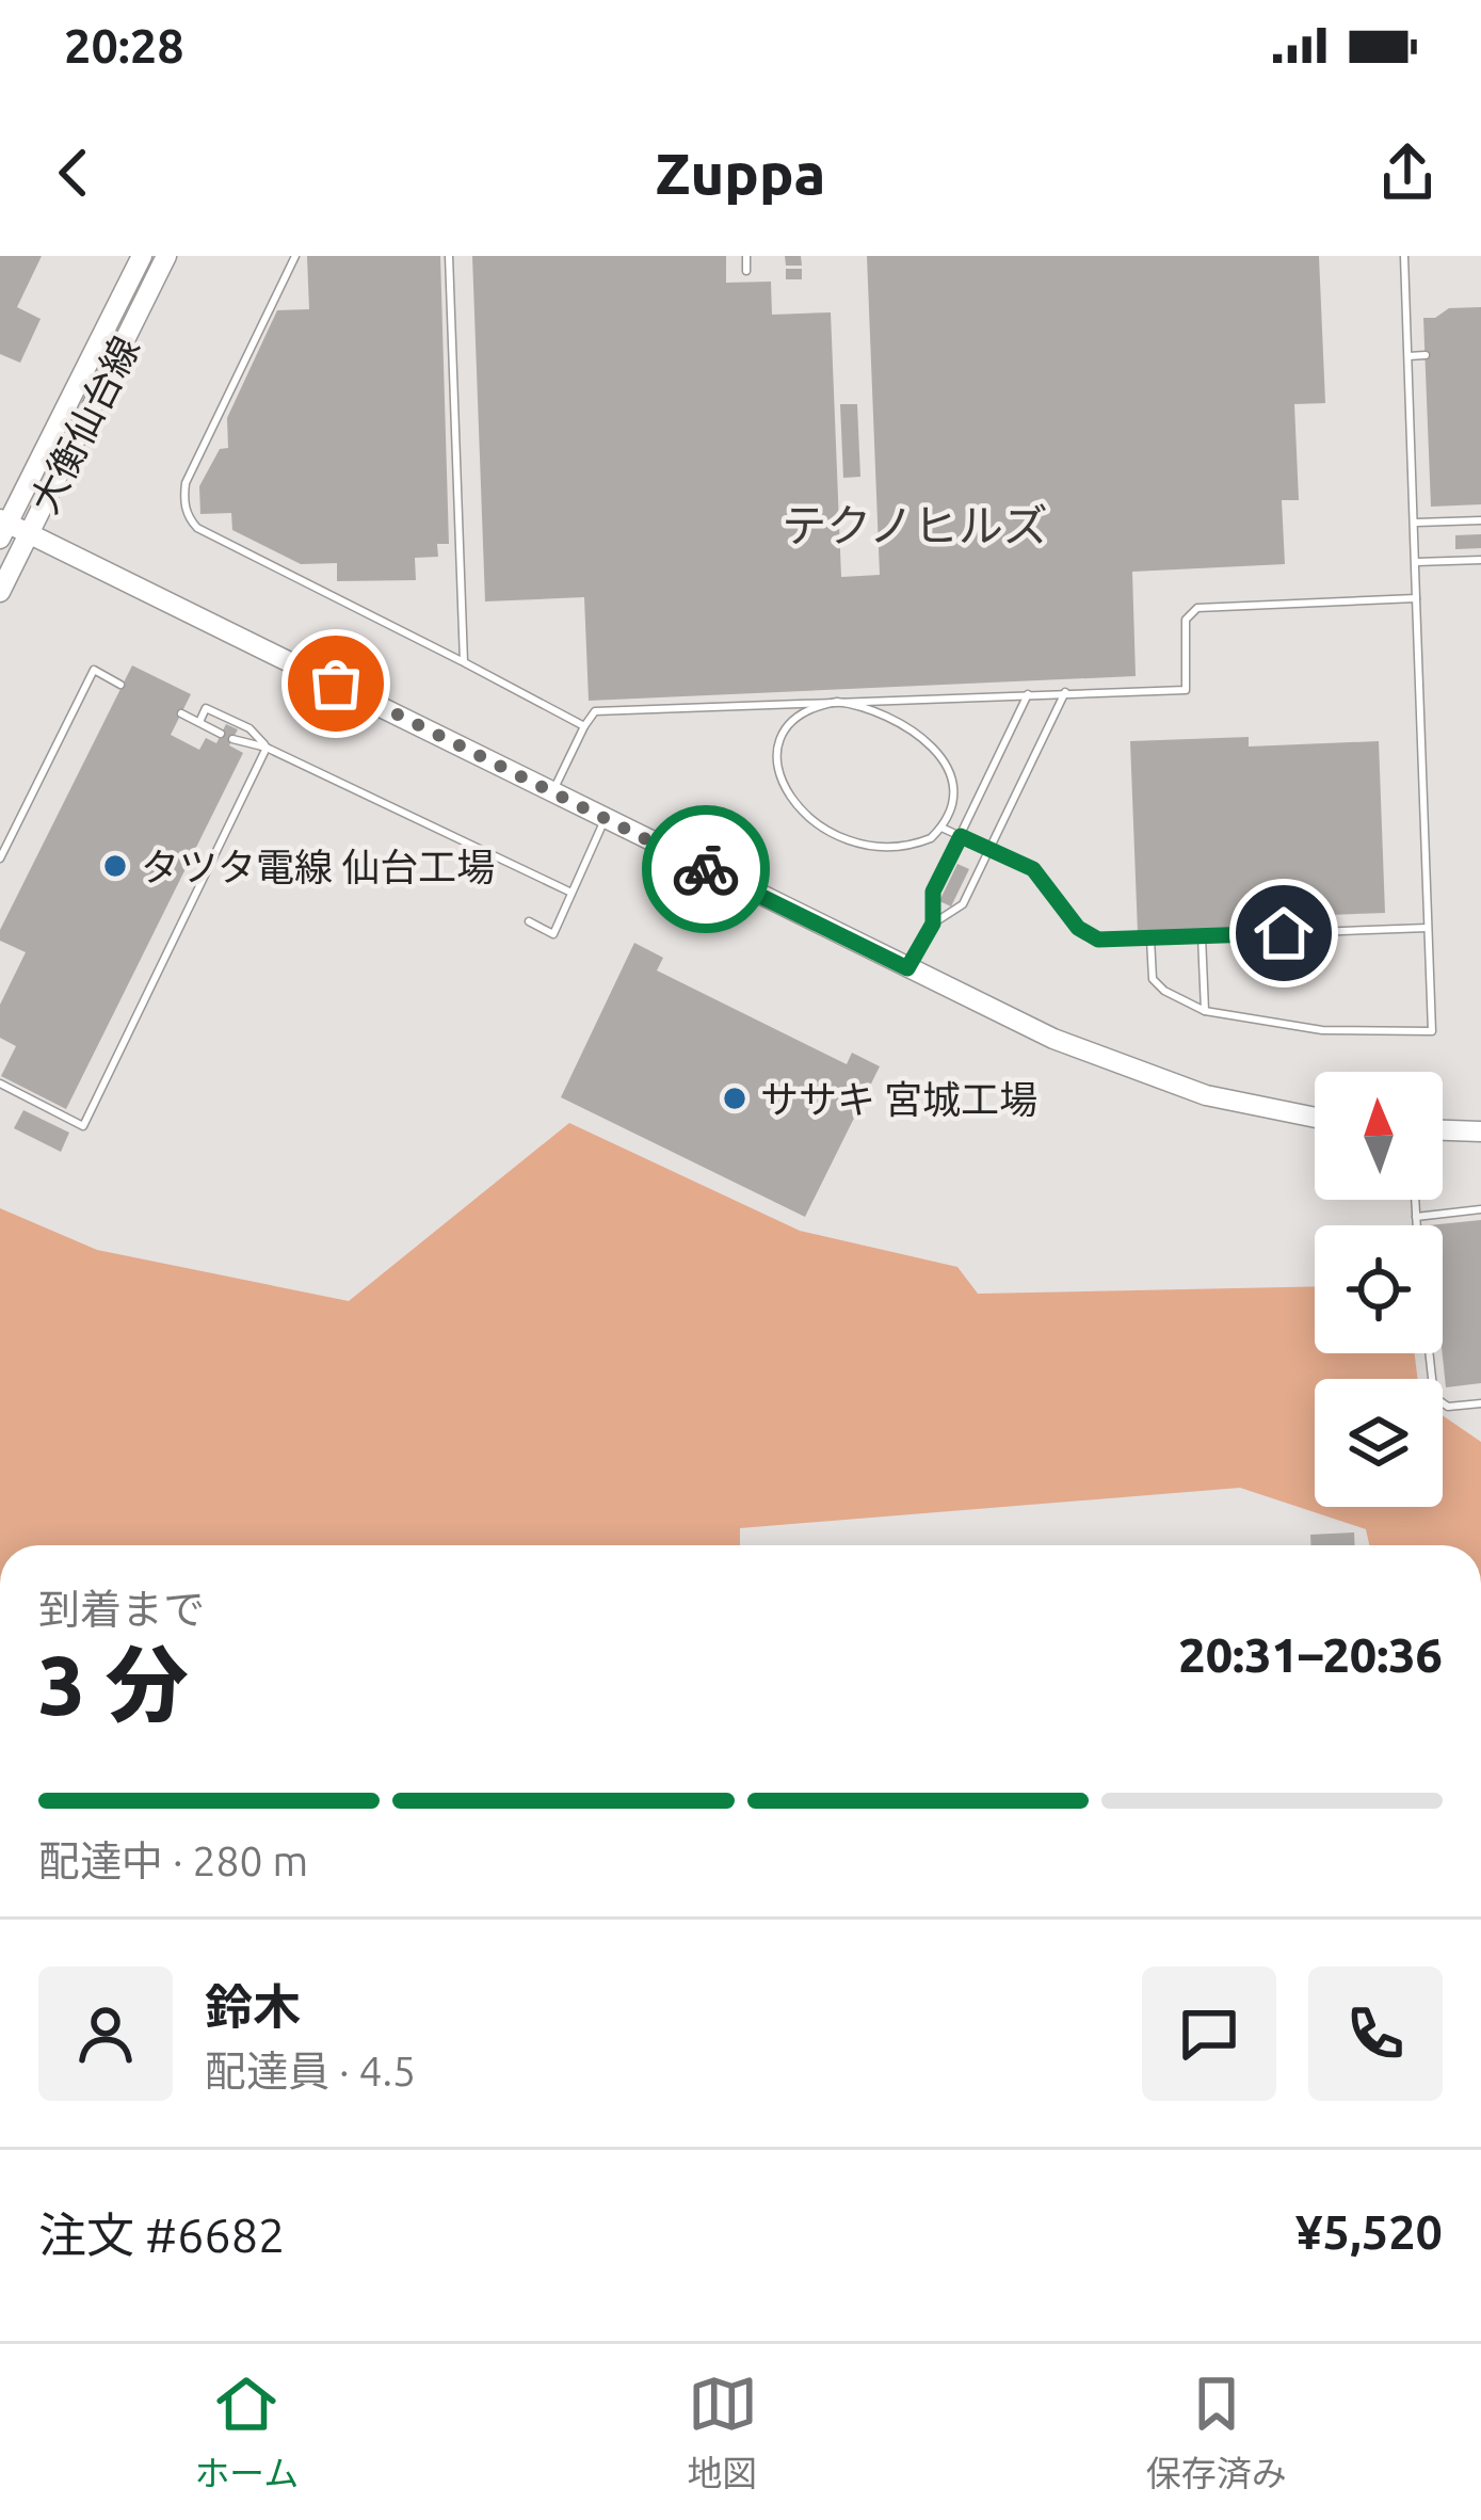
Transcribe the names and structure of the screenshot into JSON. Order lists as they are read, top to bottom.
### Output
{
  "streets": {
    "street": ["大衡仙台線"]
  },
  "districts": ["テクノヒルズ"],
  "places": ["タツタ電線 仙台工場", "ササキ 宮城工場"],
  "north": "top",
  "page": {
    "status": "20:28",
    "header": "Zuppa",
    "heading": ["3 分", "到着まで", "20:31–20:36"],
    "panel": [
      "鈴木",
      "配達員 · 4.5",
      "注文 #6682",
      "¥5,520"
    ],
    "bar": "配達中 · 280 m",
    "tabs": ["ホーム", "地図", "保存済み"]
  }
}
